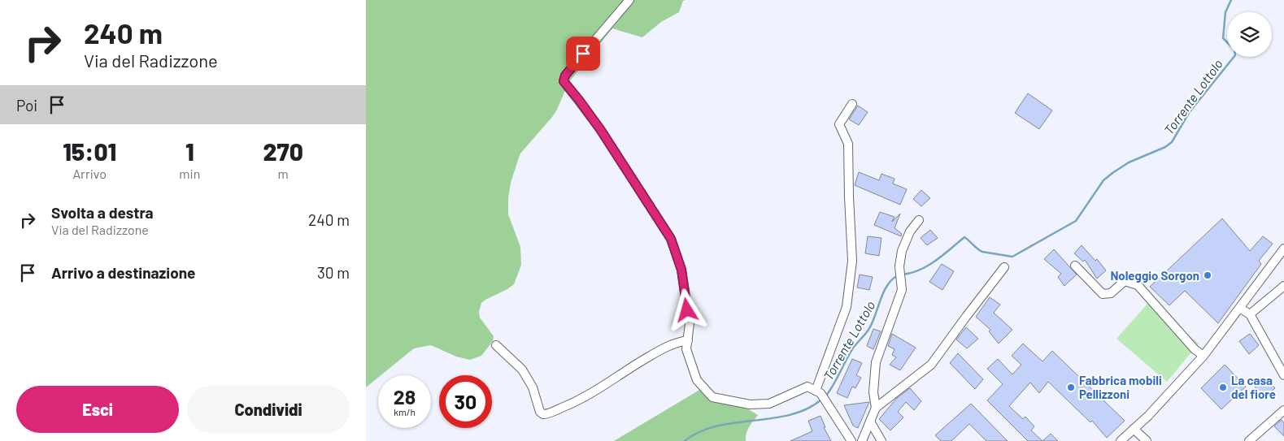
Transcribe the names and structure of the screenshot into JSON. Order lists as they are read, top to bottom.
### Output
{
  "water": ["Torrente Lottolo"],
  "places": ["Noleggio Sorgon", "Fabbrica mobili Pellizzoni", "La casa del fiore"],
  "page": {
    "turn": ["240 m", "Via del Radizzone"],
    "then": "Poi",
    "eta": [
      "15:01",
      "Arrivo",
      "1",
      "min",
      "270",
      "m"
    ],
    "list": [
      {
        "name": "Svolta a destra",
        "note": "Via del Radizzone",
        "value": "240 m"
      },
      {
        "name": "Arrivo a destinazione",
        "value": "30 m"
      }
    ],
    "speed": "28 km/h",
    "limit": "30",
    "buttons": ["Esci", "Condividi"]
  }
}
